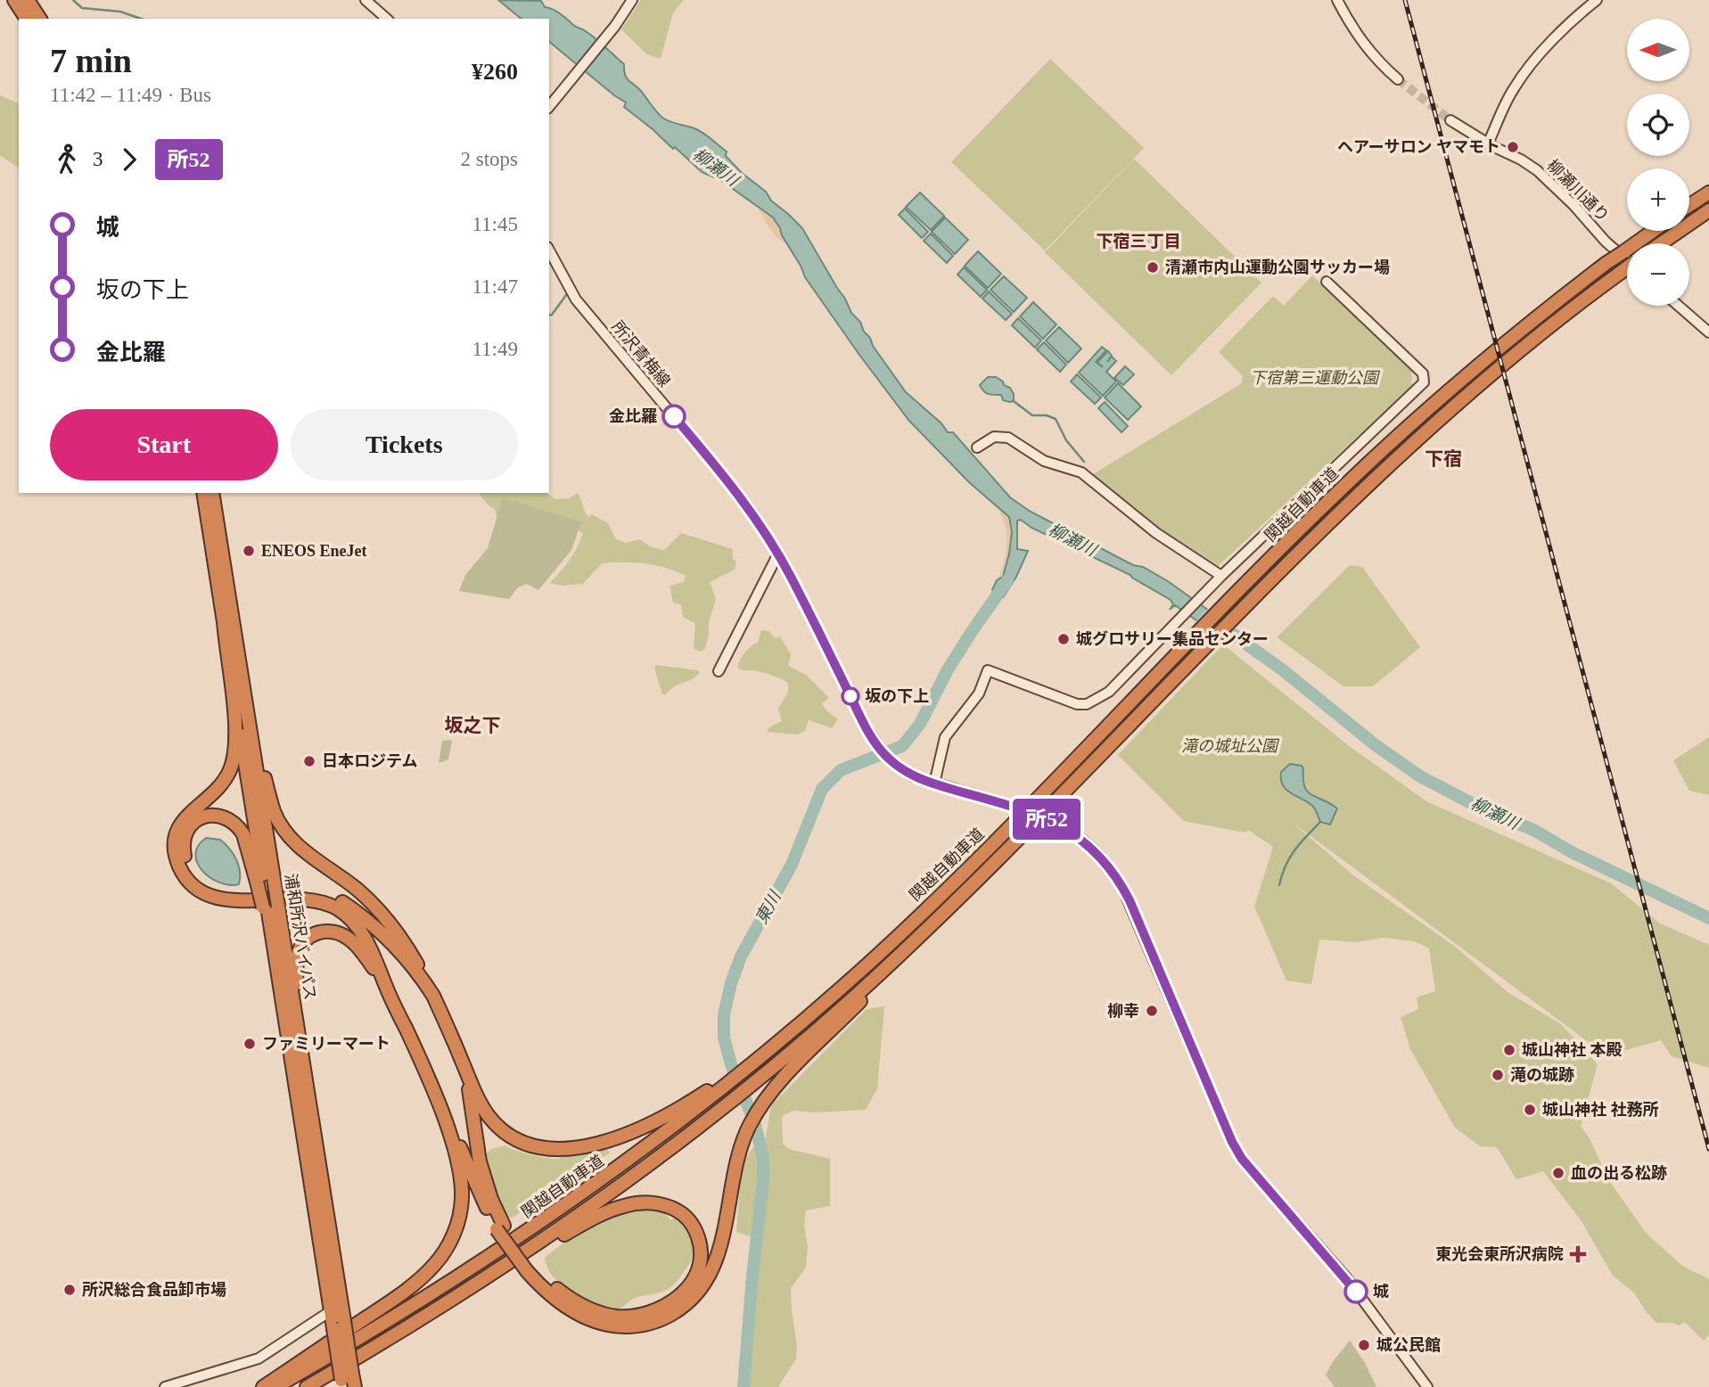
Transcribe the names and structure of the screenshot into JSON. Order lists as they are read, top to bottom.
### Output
{
  "streets": {
    "highway": ["関越自動車道", "浦和所沢バイパス"],
    "street": ["柳瀬川通り", "所沢青梅線"]
  },
  "districts": ["下宿三丁目", "下宿", "坂之下"],
  "water": ["柳瀬川", "東川"],
  "parks": ["下宿第三運動公園", "滝の城址公園"],
  "places": {
    "other": [
      "ヘアーサロン ヤマモト",
      "清瀬市内山運動公園サッカー場",
      "金比羅",
      "ENEOS EneJet",
      "城グロサリー集品センター",
      "坂の下上",
      "日本ロジテム",
      "柳幸",
      "ファミリーマート",
      "城山神社 本殿",
      "滝の城跡",
      "城山神社 社務所",
      "血の出る松跡",
      "所沢総合食品卸市場",
      "城",
      "城公民館"
    ],
    "health": ["東光会東所沢病院"]
  },
  "lines": ["bus line 所52"],
  "north": "left",
  "page": {
    "on_map": "所52",
    "map_buttons": ["+", "−"],
    "heading": ["7 min", "11:42 – 11:49 · Bus", "¥260"],
    "legs": ["3", "所52", "2 stops"],
    "list": [
      {
        "name": "城",
        "value": "11:45"
      },
      {
        "name": "坂の下上",
        "value": "11:47"
      },
      {
        "name": "金比羅",
        "value": "11:49"
      }
    ],
    "buttons": ["Start", "Tickets"]
  }
}
